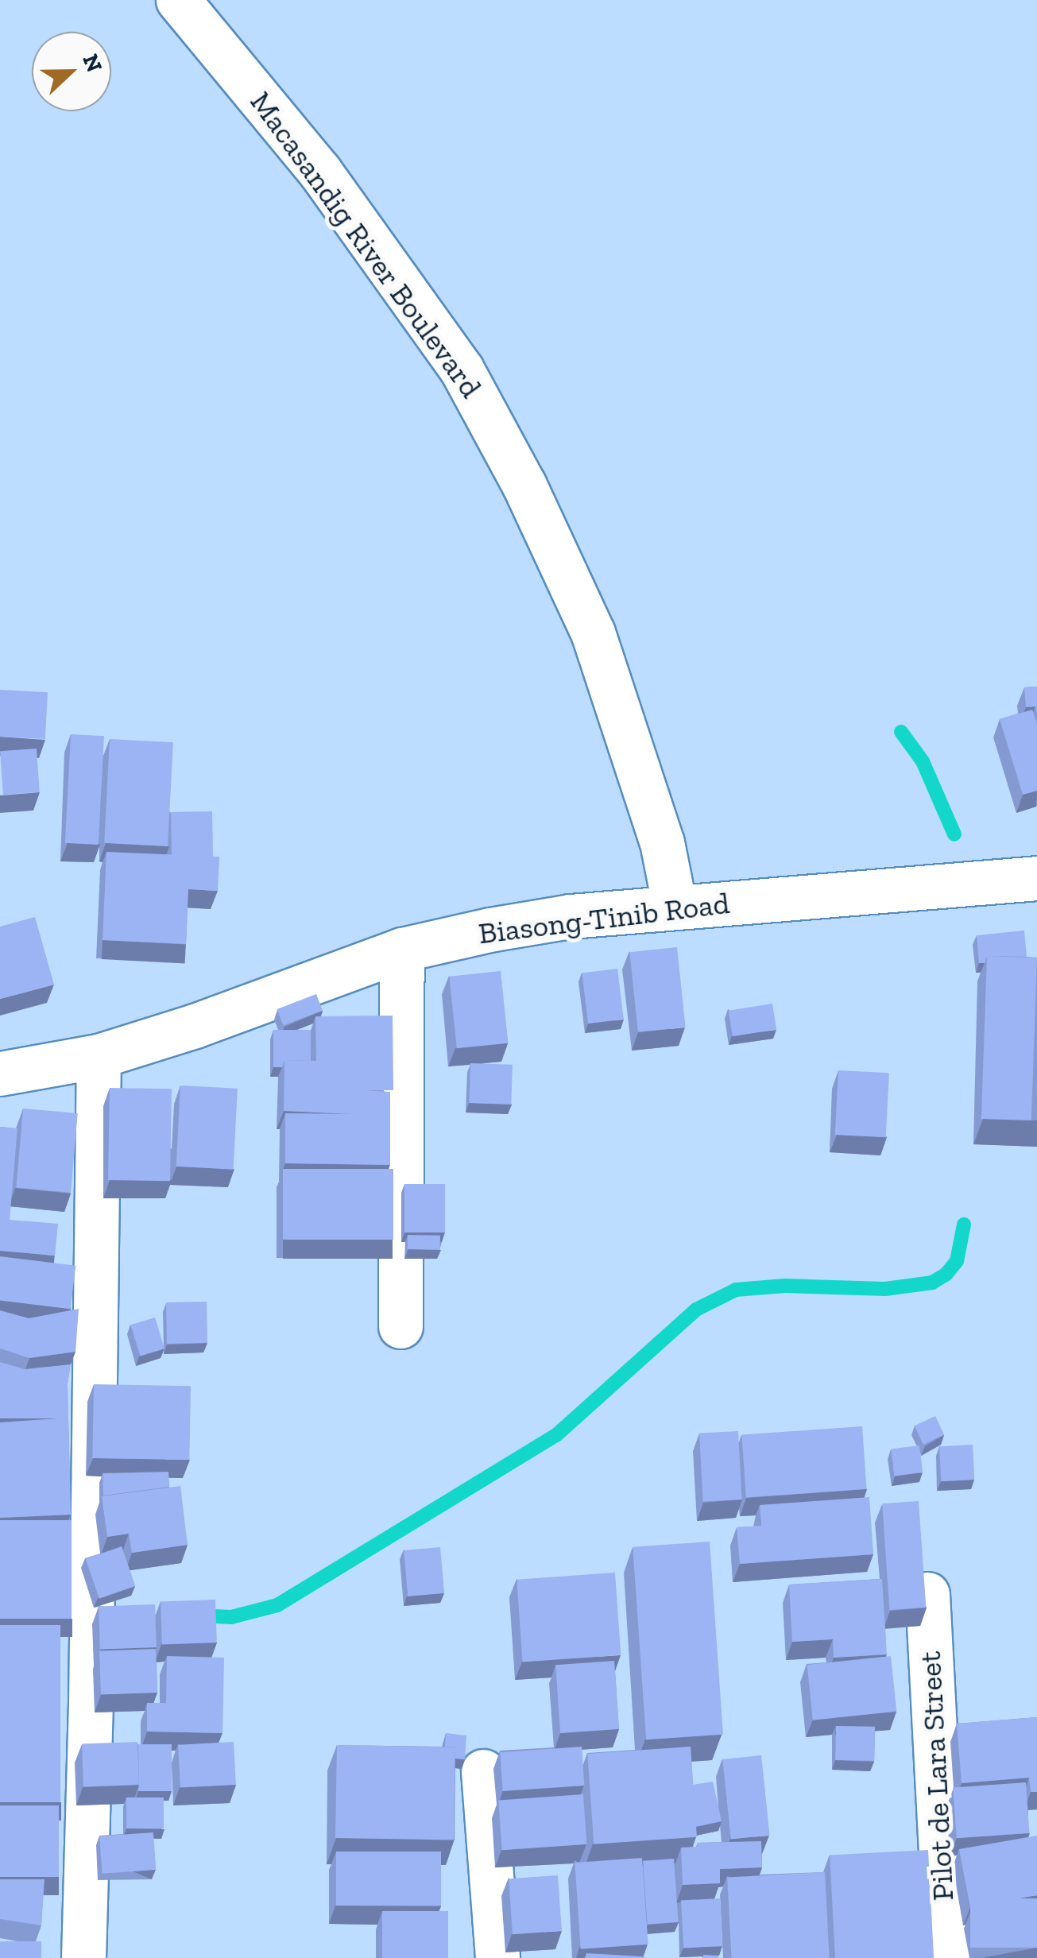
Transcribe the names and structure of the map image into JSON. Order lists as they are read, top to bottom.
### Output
{
  "streets": {
    "street": ["Macasandig River Boulevard", "Biasong-Tinib Road", "Pilot de Lara Street"]
  },
  "crossings": [
    ["Macasandig River Boulevard", "Biasong-Tinib Road"]
  ],
  "north": "right"
}
